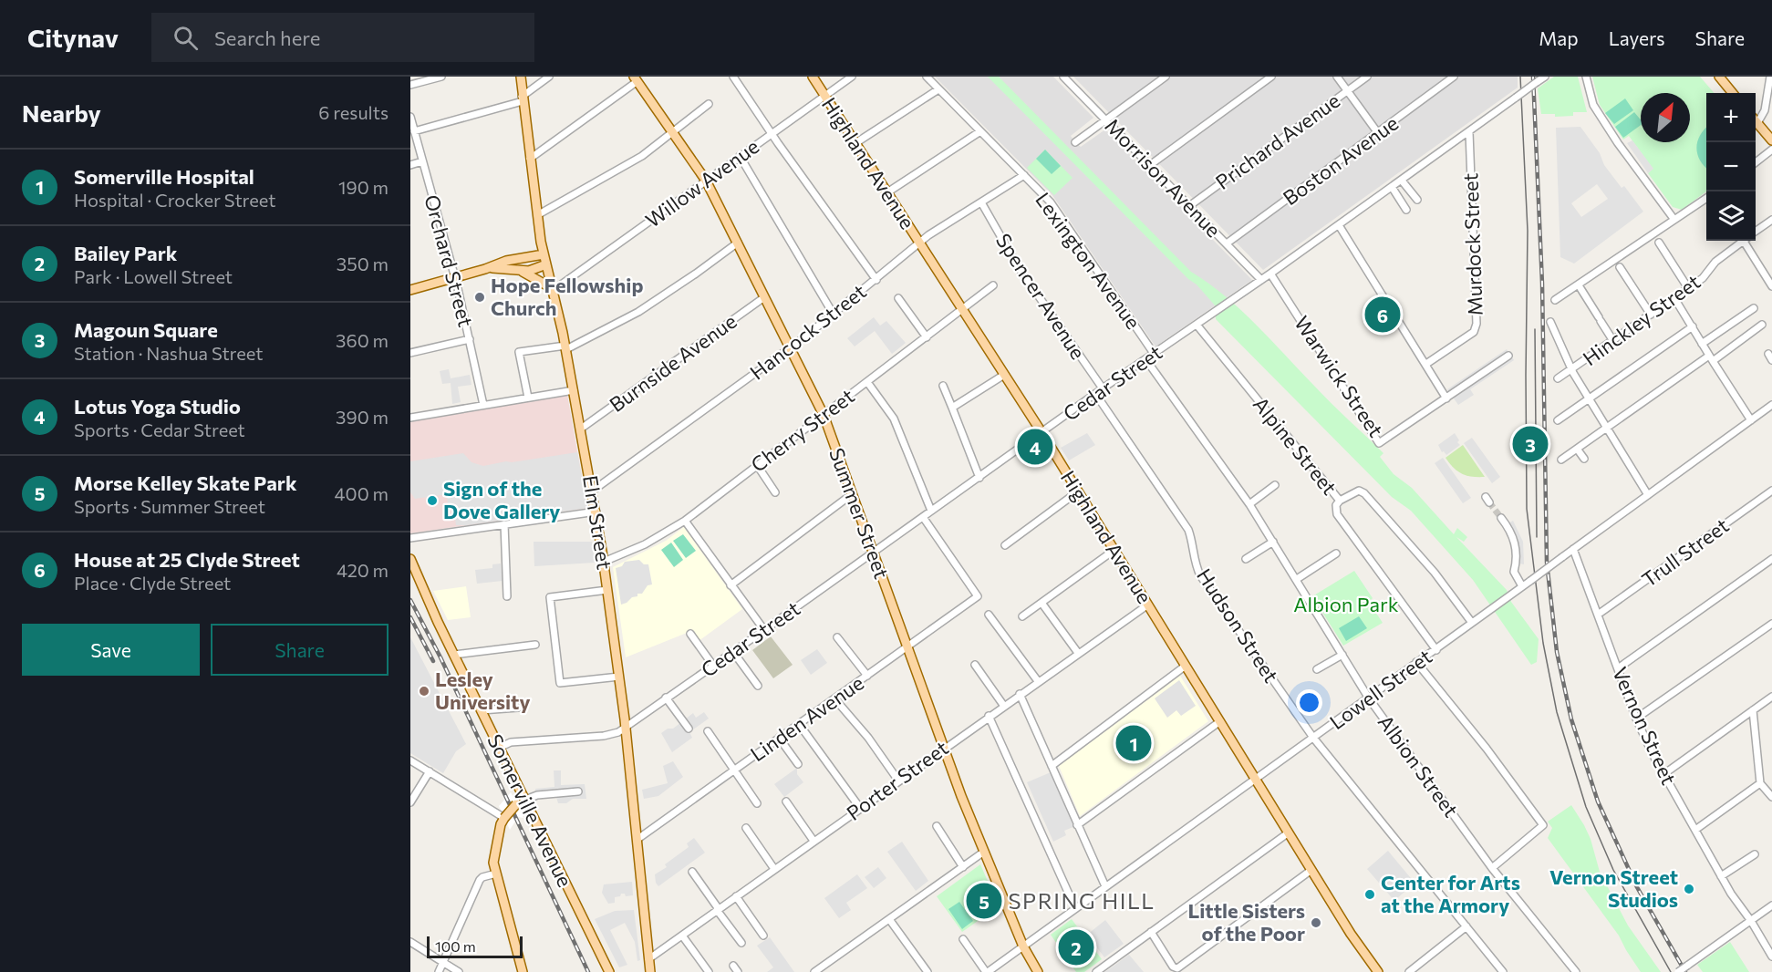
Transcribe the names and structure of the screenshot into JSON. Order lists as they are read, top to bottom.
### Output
{
  "streets": {
    "main road": [
      "Highland Avenue",
      "Summer Street",
      "Elm Street",
      "Somerville Avenue"
    ],
    "street": [
      "Prichard Avenue",
      "Boston Avenue",
      "Morrison Avenue",
      "Willow Avenue",
      "Murdock Street",
      "Orchard Street",
      "Lexington Avenue",
      "Spencer Avenue",
      "Hinckley Street",
      "Hancock Street",
      "Burnside Avenue",
      "Warwick Street",
      "Cedar Street",
      "Cherry Street",
      "Alpine Street",
      "Trull Street",
      "Hudson Street",
      "Lowell Street",
      "Linden Avenue",
      "Vernon Street",
      "Albion Street",
      "Porter Street"
    ]
  },
  "crossings": [
    ["Prichard Avenue", "Morrison Avenue"],
    ["Boston Avenue", "Morrison Avenue"],
    ["Highland Avenue", "Willow Avenue"],
    ["Highland Avenue", "Hancock Street"],
    ["Highland Avenue", "Cedar Street"],
    ["Highland Avenue", "Cherry Street"],
    ["Highland Avenue", "Lowell Street"],
    ["Highland Avenue", "Porter Street"],
    ["Morrison Avenue", "Cedar Street"],
    ["Willow Avenue", "Summer Street"],
    ["Willow Avenue", "Elm Street"],
    ["Murdock Street", "Cedar Street"],
    ["Lexington Avenue", "Hancock Street"],
    ["Lexington Avenue", "Cedar Street"],
    ["Spencer Avenue", "Hancock Street"],
    ["Spencer Avenue", "Cedar Street"],
    ["Hancock Street", "Summer Street"],
    ["Hancock Street", "Elm Street"],
    ["Burnside Avenue", "Summer Street"],
    ["Burnside Avenue", "Elm Street"],
    ["Warwick Street", "Cedar Street"],
    ["Cedar Street", "Alpine Street"],
    ["Cedar Street", "Summer Street"],
    ["Cedar Street", "Elm Street"],
    ["Cedar Street", "Hudson Street"],
    ["Cedar Street", "Linden Avenue"],
    ["Cedar Street", "Albion Street"],
    ["Cedar Street", "Somerville Avenue"],
    ["Cherry Street", "Summer Street"],
    ["Cherry Street", "Elm Street"],
    ["Alpine Street", "Lowell Street"],
    ["Summer Street", "Lowell Street"],
    ["Summer Street", "Linden Avenue"],
    ["Summer Street", "Porter Street"],
    ["Elm Street", "Linden Avenue"],
    ["Elm Street", "Porter Street"],
    ["Trull Street", "Vernon Street"],
    ["Hudson Street", "Lowell Street"],
    ["Lowell Street", "Vernon Street"],
    ["Lowell Street", "Albion Street"]
  ],
  "districts": ["SPRING HILL"],
  "parks": ["Albion Park"],
  "places": [
    "Hope Fellowship Church",
    "Sign of the Dove Gallery",
    "Lesley University",
    "Vernon Street Studios",
    "Center for Arts at the Armory",
    "Little Sisters of the Poor"
  ],
  "scale_bar": "100 m",
  "north": "top right",
  "page": {
    "header": "Citynav",
    "search": "Search here",
    "nav": ["Map", "Layers", "Share"],
    "heading": ["Nearby", "6 results"],
    "map_buttons": ["+", "−"],
    "list": [
      {
        "mark": "1",
        "name": "Somerville Hospital",
        "note": "Hospital · Crocker Street",
        "value": "190 m"
      },
      {
        "mark": "2",
        "name": "Bailey Park",
        "note": "Park · Lowell Street",
        "value": "350 m"
      },
      {
        "mark": "3",
        "name": "Magoun Square",
        "note": "Station · Nashua Street",
        "value": "360 m"
      },
      {
        "mark": "4",
        "name": "Lotus Yoga Studio",
        "note": "Sports · Cedar Street",
        "value": "390 m"
      },
      {
        "mark": "5",
        "name": "Morse Kelley Skate Park",
        "note": "Sports · Summer Street",
        "value": "400 m"
      },
      {
        "mark": "6",
        "name": "House at 25 Clyde Street",
        "note": "Place · Clyde Street",
        "value": "420 m"
      }
    ],
    "pins": [
      "6",
      "3",
      "4",
      "1",
      "5",
      "2"
    ],
    "buttons": ["Save", "Share"],
    "scale": "100 m"
  }
}
